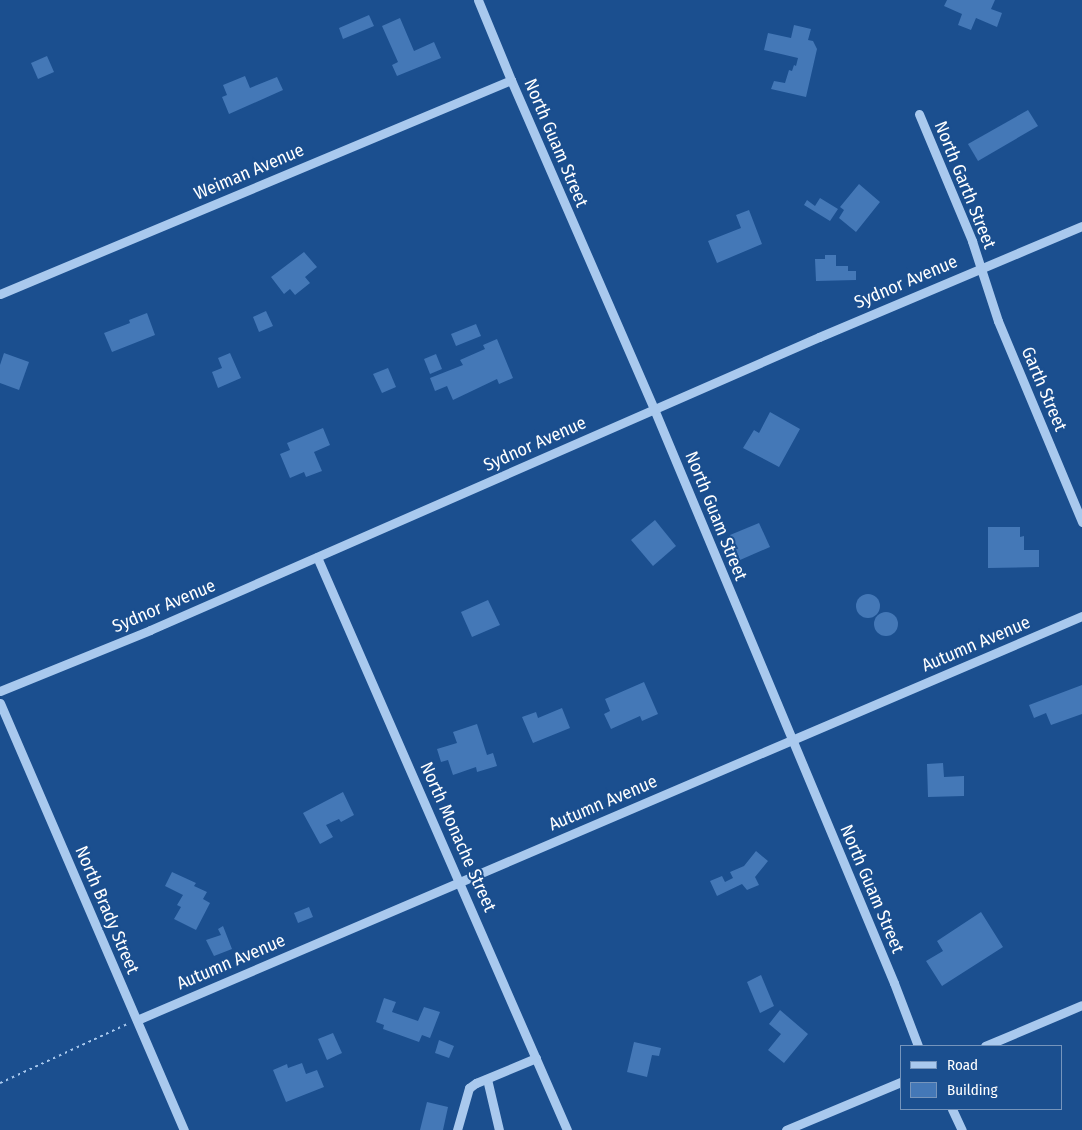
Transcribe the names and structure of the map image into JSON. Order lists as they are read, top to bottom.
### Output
{
  "streets": {
    "street": [
      "North Guam Street",
      "Weiman Avenue",
      "North Garth Street",
      "Sydnor Avenue",
      "Garth Street",
      "Autumn Avenue",
      "North Monache Street",
      "North Brady Street"
    ]
  },
  "crossings": [
    ["North Guam Street", "Weiman Avenue"],
    ["North Guam Street", "Sydnor Avenue"],
    ["North Guam Street", "Autumn Avenue"],
    ["North Garth Street", "Sydnor Avenue"],
    ["North Garth Street", "Garth Street"],
    ["Sydnor Avenue", "Garth Street"],
    ["Sydnor Avenue", "North Monache Street"],
    ["Autumn Avenue", "North Monache Street"],
    ["Autumn Avenue", "North Brady Street"]
  ],
  "legend": ["Road", "Building"]
}
